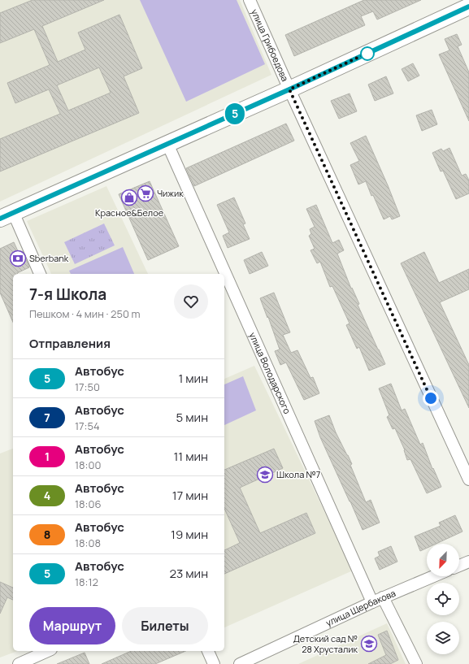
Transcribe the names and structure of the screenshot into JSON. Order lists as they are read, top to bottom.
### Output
{
  "streets": {
    "street": ["улица Грибоедова", "улица Володарского", "улица Щербакова"]
  },
  "crossings": [
    ["улица Володарского", "улица Щербакова"]
  ],
  "places": {
    "supermarket": ["Чижик"],
    "shop": ["Красное&Белое"],
    "bank": ["Sberbank"],
    "school or university": ["Школа №7", "Детский сад № 28 Хрусталик"]
  },
  "lines": ["bus line 5"],
  "north": "bottom left",
  "page": {
    "on_map": "5",
    "heading": [
      ["7-я Школа", "Пешком · 4 мин · 250 m"],
      "Отправления"
    ],
    "list": [
      {
        "mark": "5",
        "name": "Автобус",
        "note": "17:50",
        "value": "1 мин"
      },
      {
        "mark": "7",
        "name": "Автобус",
        "note": "17:54",
        "value": "5 мин"
      },
      {
        "mark": "1",
        "name": "Автобус",
        "note": "18:00",
        "value": "11 мин"
      },
      {
        "mark": "4",
        "name": "Автобус",
        "note": "18:06",
        "value": "17 мин"
      },
      {
        "mark": "8",
        "name": "Автобус",
        "note": "18:08",
        "value": "19 мин"
      },
      {
        "mark": "5",
        "name": "Автобус",
        "note": "18:12",
        "value": "23 мин"
      }
    ],
    "buttons": ["Маршрут", "Билеты"]
  }
}
